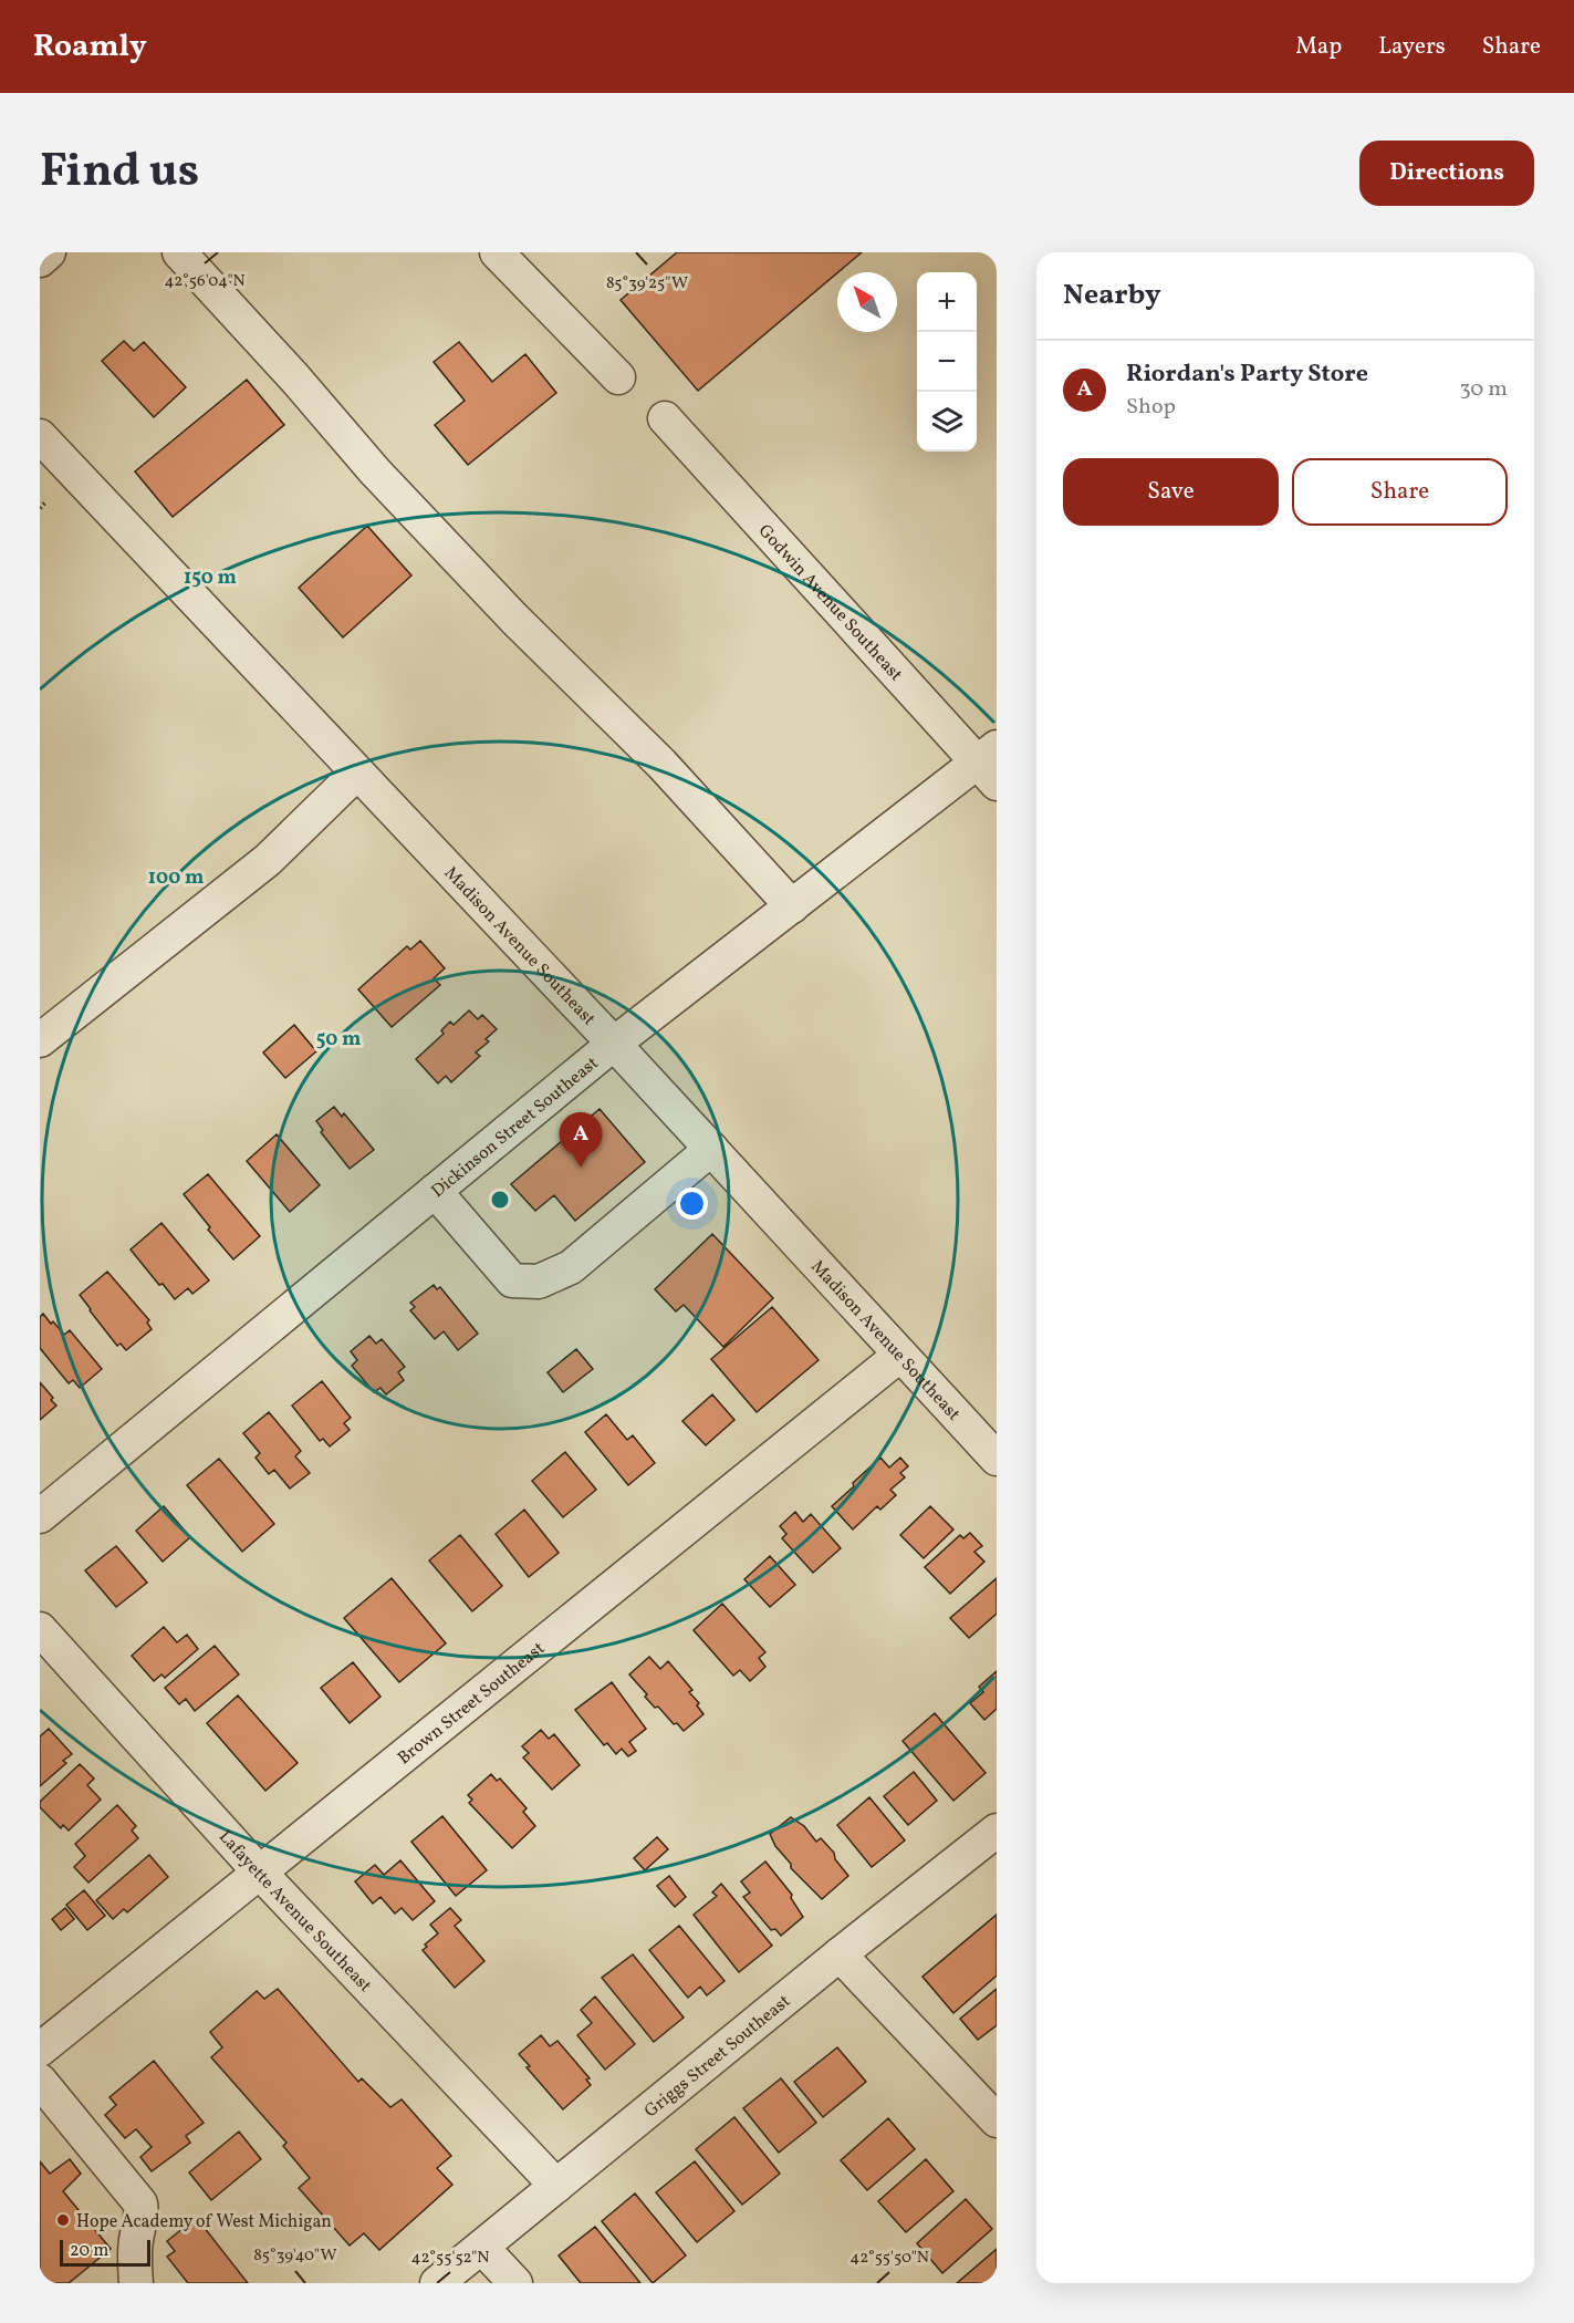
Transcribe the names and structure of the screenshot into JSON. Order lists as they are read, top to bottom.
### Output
{
  "streets": {
    "street": [
      "Godwin Avenue Southeast",
      "Madison Avenue Southeast",
      "Dickinson Street Southeast",
      "Brown Street Southeast",
      "Lafayette Avenue Southeast",
      "Griggs Street Southeast"
    ]
  },
  "crossings": [
    ["Godwin Avenue Southeast", "Dickinson Street Southeast"],
    ["Madison Avenue Southeast", "Dickinson Street Southeast"],
    ["Madison Avenue Southeast", "Brown Street Southeast"],
    ["Brown Street Southeast", "Lafayette Avenue Southeast"],
    ["Lafayette Avenue Southeast", "Griggs Street Southeast"]
  ],
  "places": ["Hope Academy of West Michigan"],
  "scale_bar": "20 m",
  "north": "top left",
  "page": {
    "header": "Roamly",
    "nav": ["Map", "Layers", "Share"],
    "title": "Find us",
    "buttons": [
      "Directions",
      ["Save", "Share"]
    ],
    "heading": "Nearby",
    "map_buttons": ["+", "−"],
    "list": [
      {
        "mark": "A",
        "name": "Riordan's Party Store",
        "note": "Shop",
        "value": "30 m"
      }
    ],
    "pins": "A",
    "scale": "20 m"
  },
  "coordinates": [
    "42°56'04\"N",
    "85°39'25\"W",
    "85°39'40\"W",
    "42°55'52\"N",
    "42°55'50\"N"
  ],
  "rings": ["150 m", "100 m", "50 m"]
}
